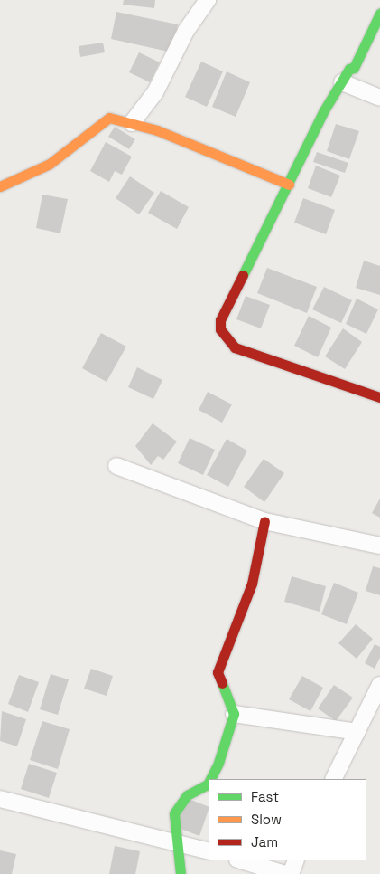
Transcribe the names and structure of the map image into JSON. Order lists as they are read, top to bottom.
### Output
{
  "legend": ["Fast", "Slow", "Jam"]
}
